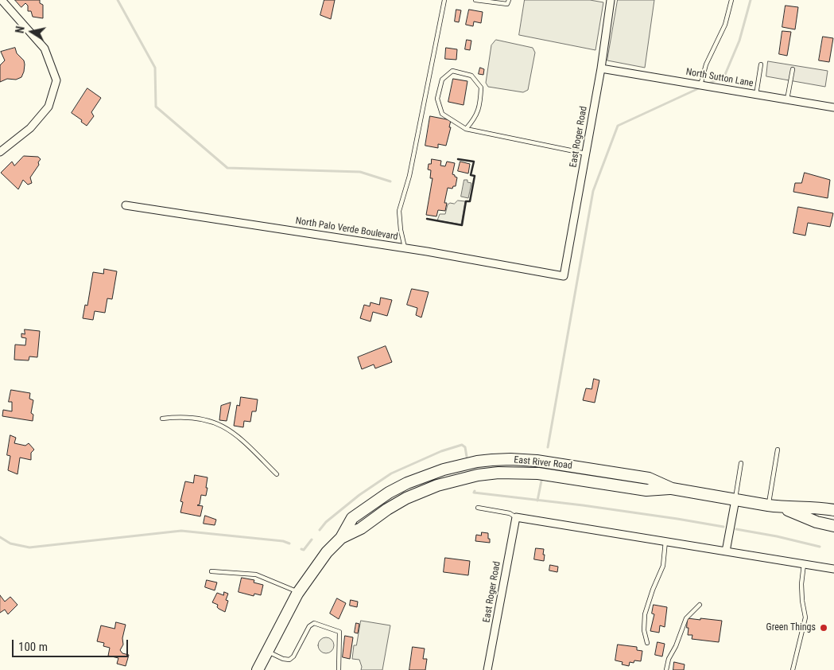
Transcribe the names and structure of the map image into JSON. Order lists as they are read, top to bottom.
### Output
{
  "streets": {
    "main road": ["East River Road"],
    "street": ["North Sutton Lane", "East Roger Road", "North Palo Verde Boulevard"]
  },
  "crossings": [
    ["North Sutton Lane", "East Roger Road"],
    ["East Roger Road", "North Palo Verde Boulevard"]
  ],
  "places": ["Green Things"],
  "scale_bar": "100 m",
  "north": "left"
}
